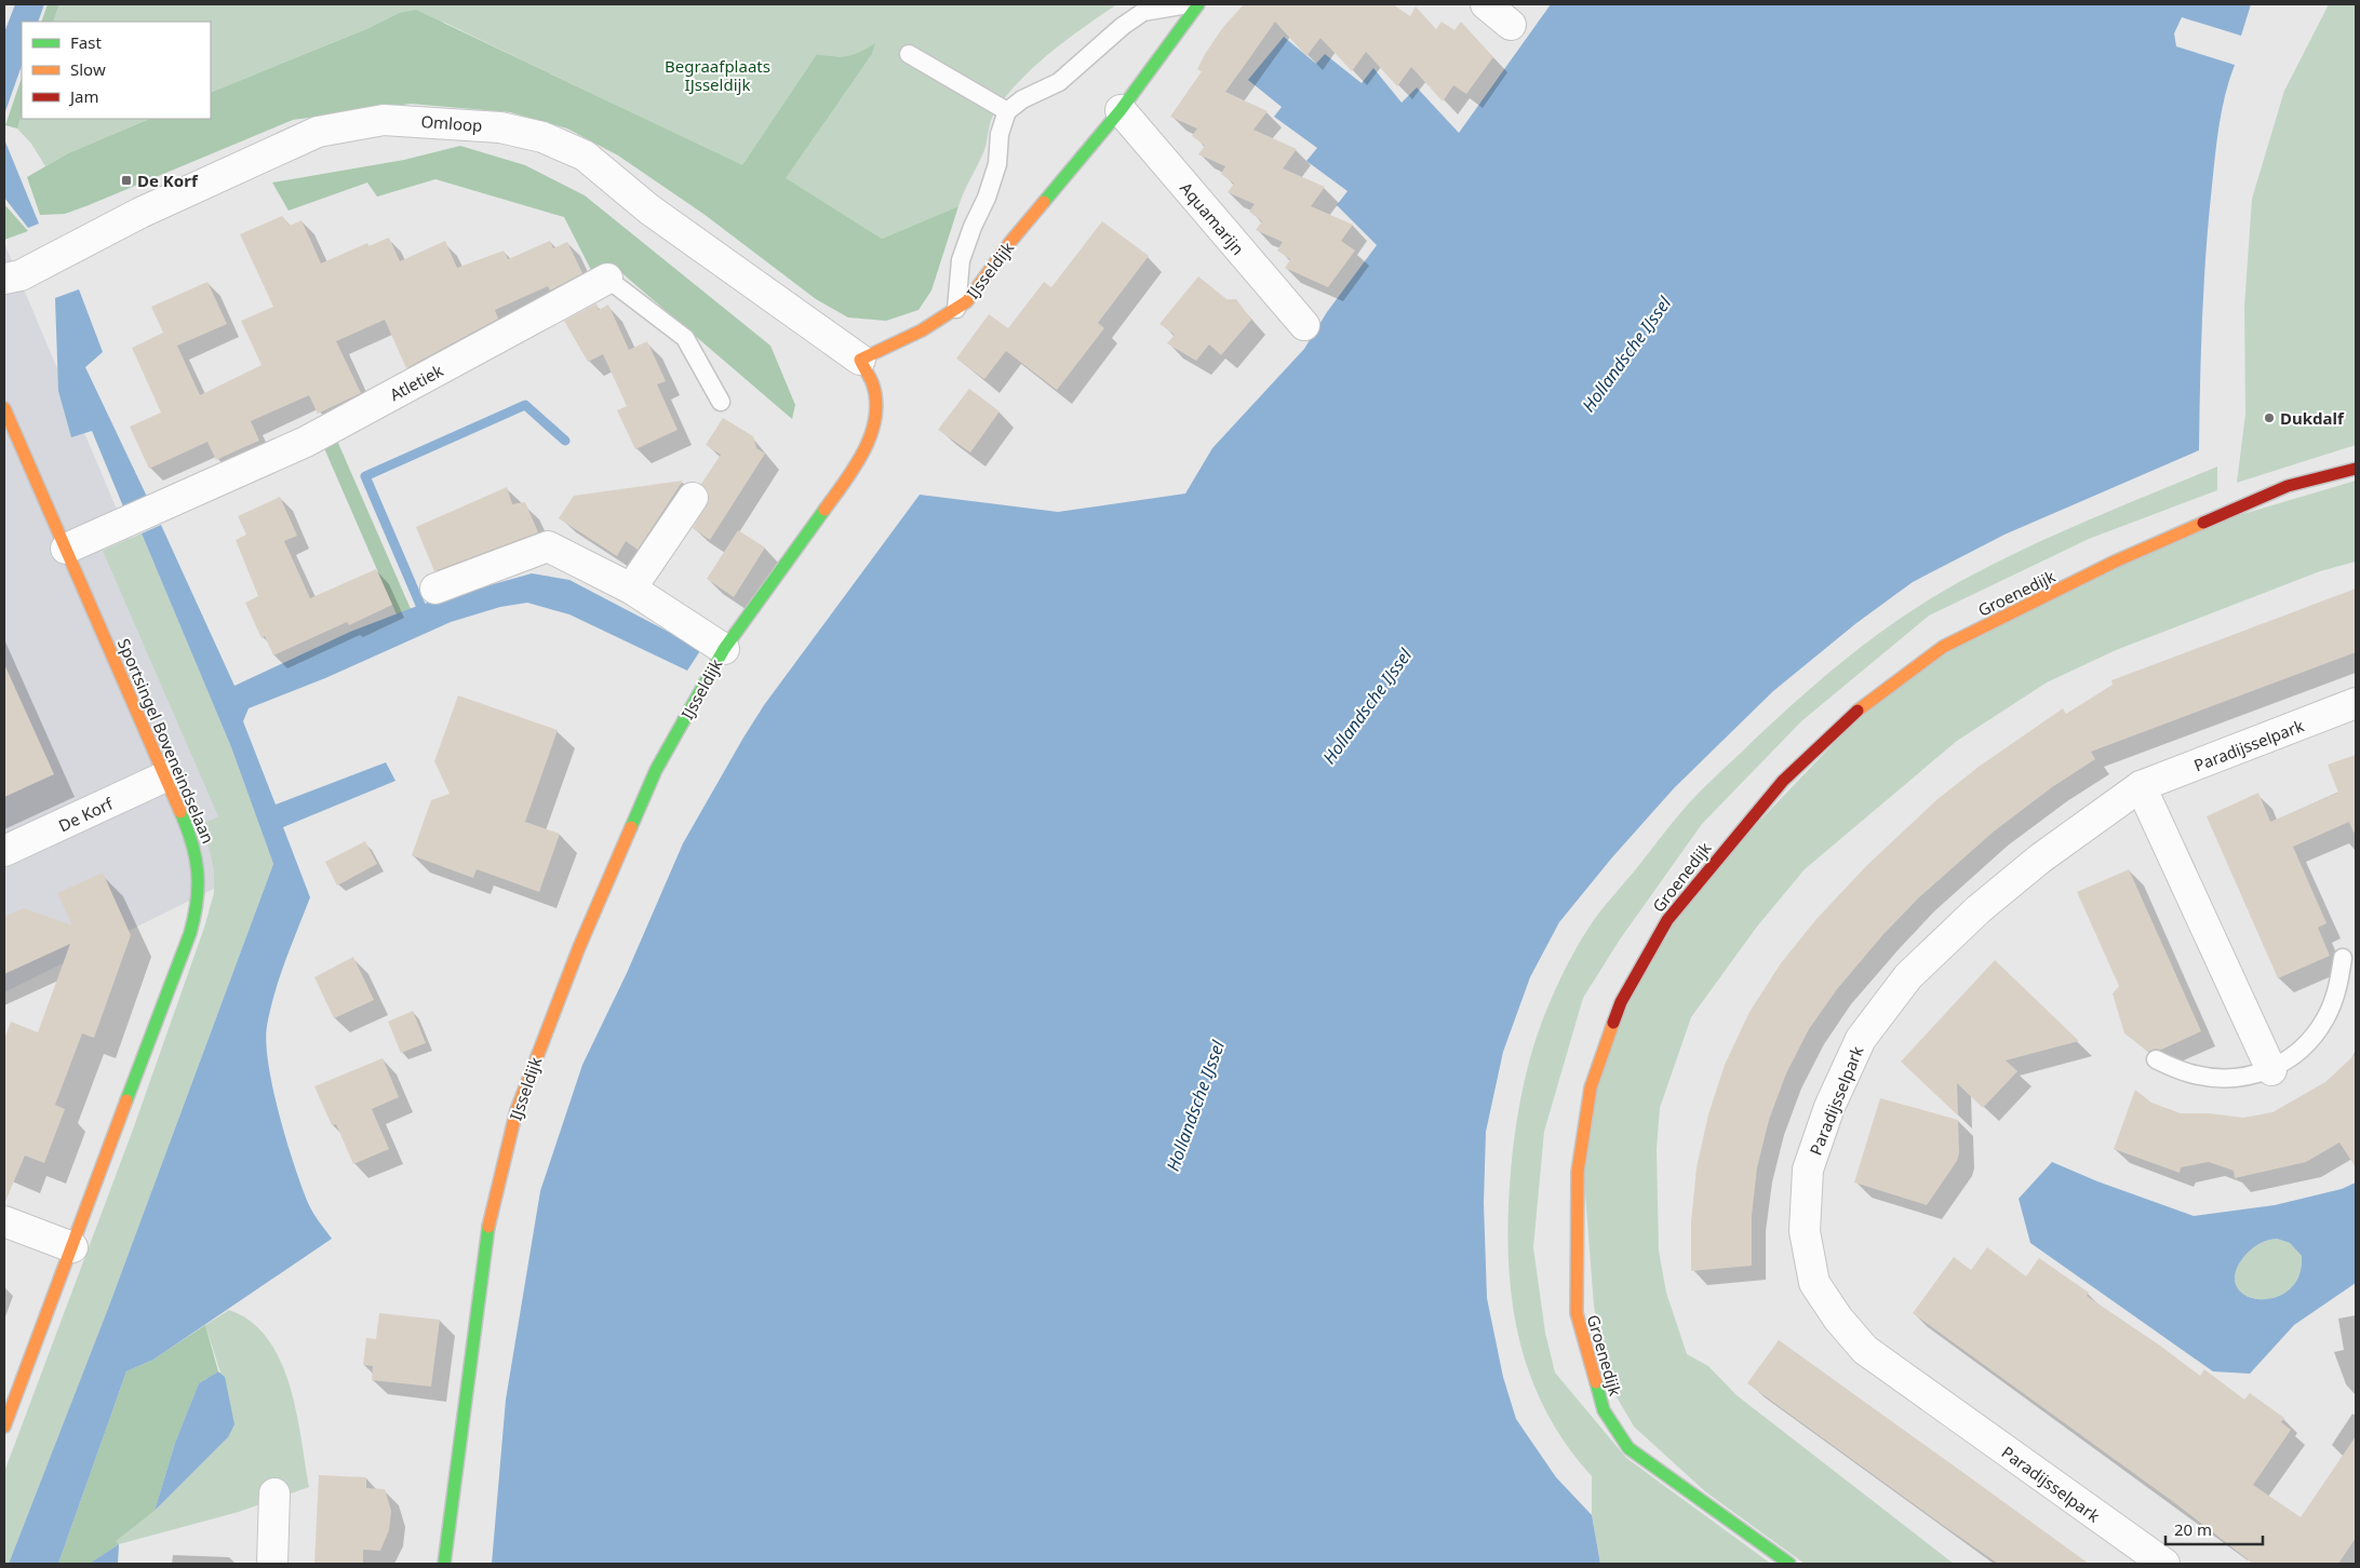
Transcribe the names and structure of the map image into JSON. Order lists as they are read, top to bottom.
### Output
{
  "streets": {
    "street": [
      "Omloop",
      "Aquamarijn",
      "IJsseldijk",
      "Atletiek",
      "Groenedijk",
      "Sportsingel Boveneindselaan",
      "Paradijsselpark",
      "De Korf"
    ]
  },
  "crossings": [
    ["Omloop", "IJsseldijk"],
    ["Aquamarijn", "IJsseldijk"],
    ["Atletiek", "Sportsingel Boveneindselaan"],
    ["Sportsingel Boveneindselaan", "De Korf"]
  ],
  "water": ["Hollandsche IJssel"],
  "parks": ["Begraafplaats IJsseldijk"],
  "places": {
    "transit": ["De Korf"],
    "other": ["Dukdalf"]
  },
  "legend": ["Fast", "Slow", "Jam"],
  "scale_bar": "20 m"
}
